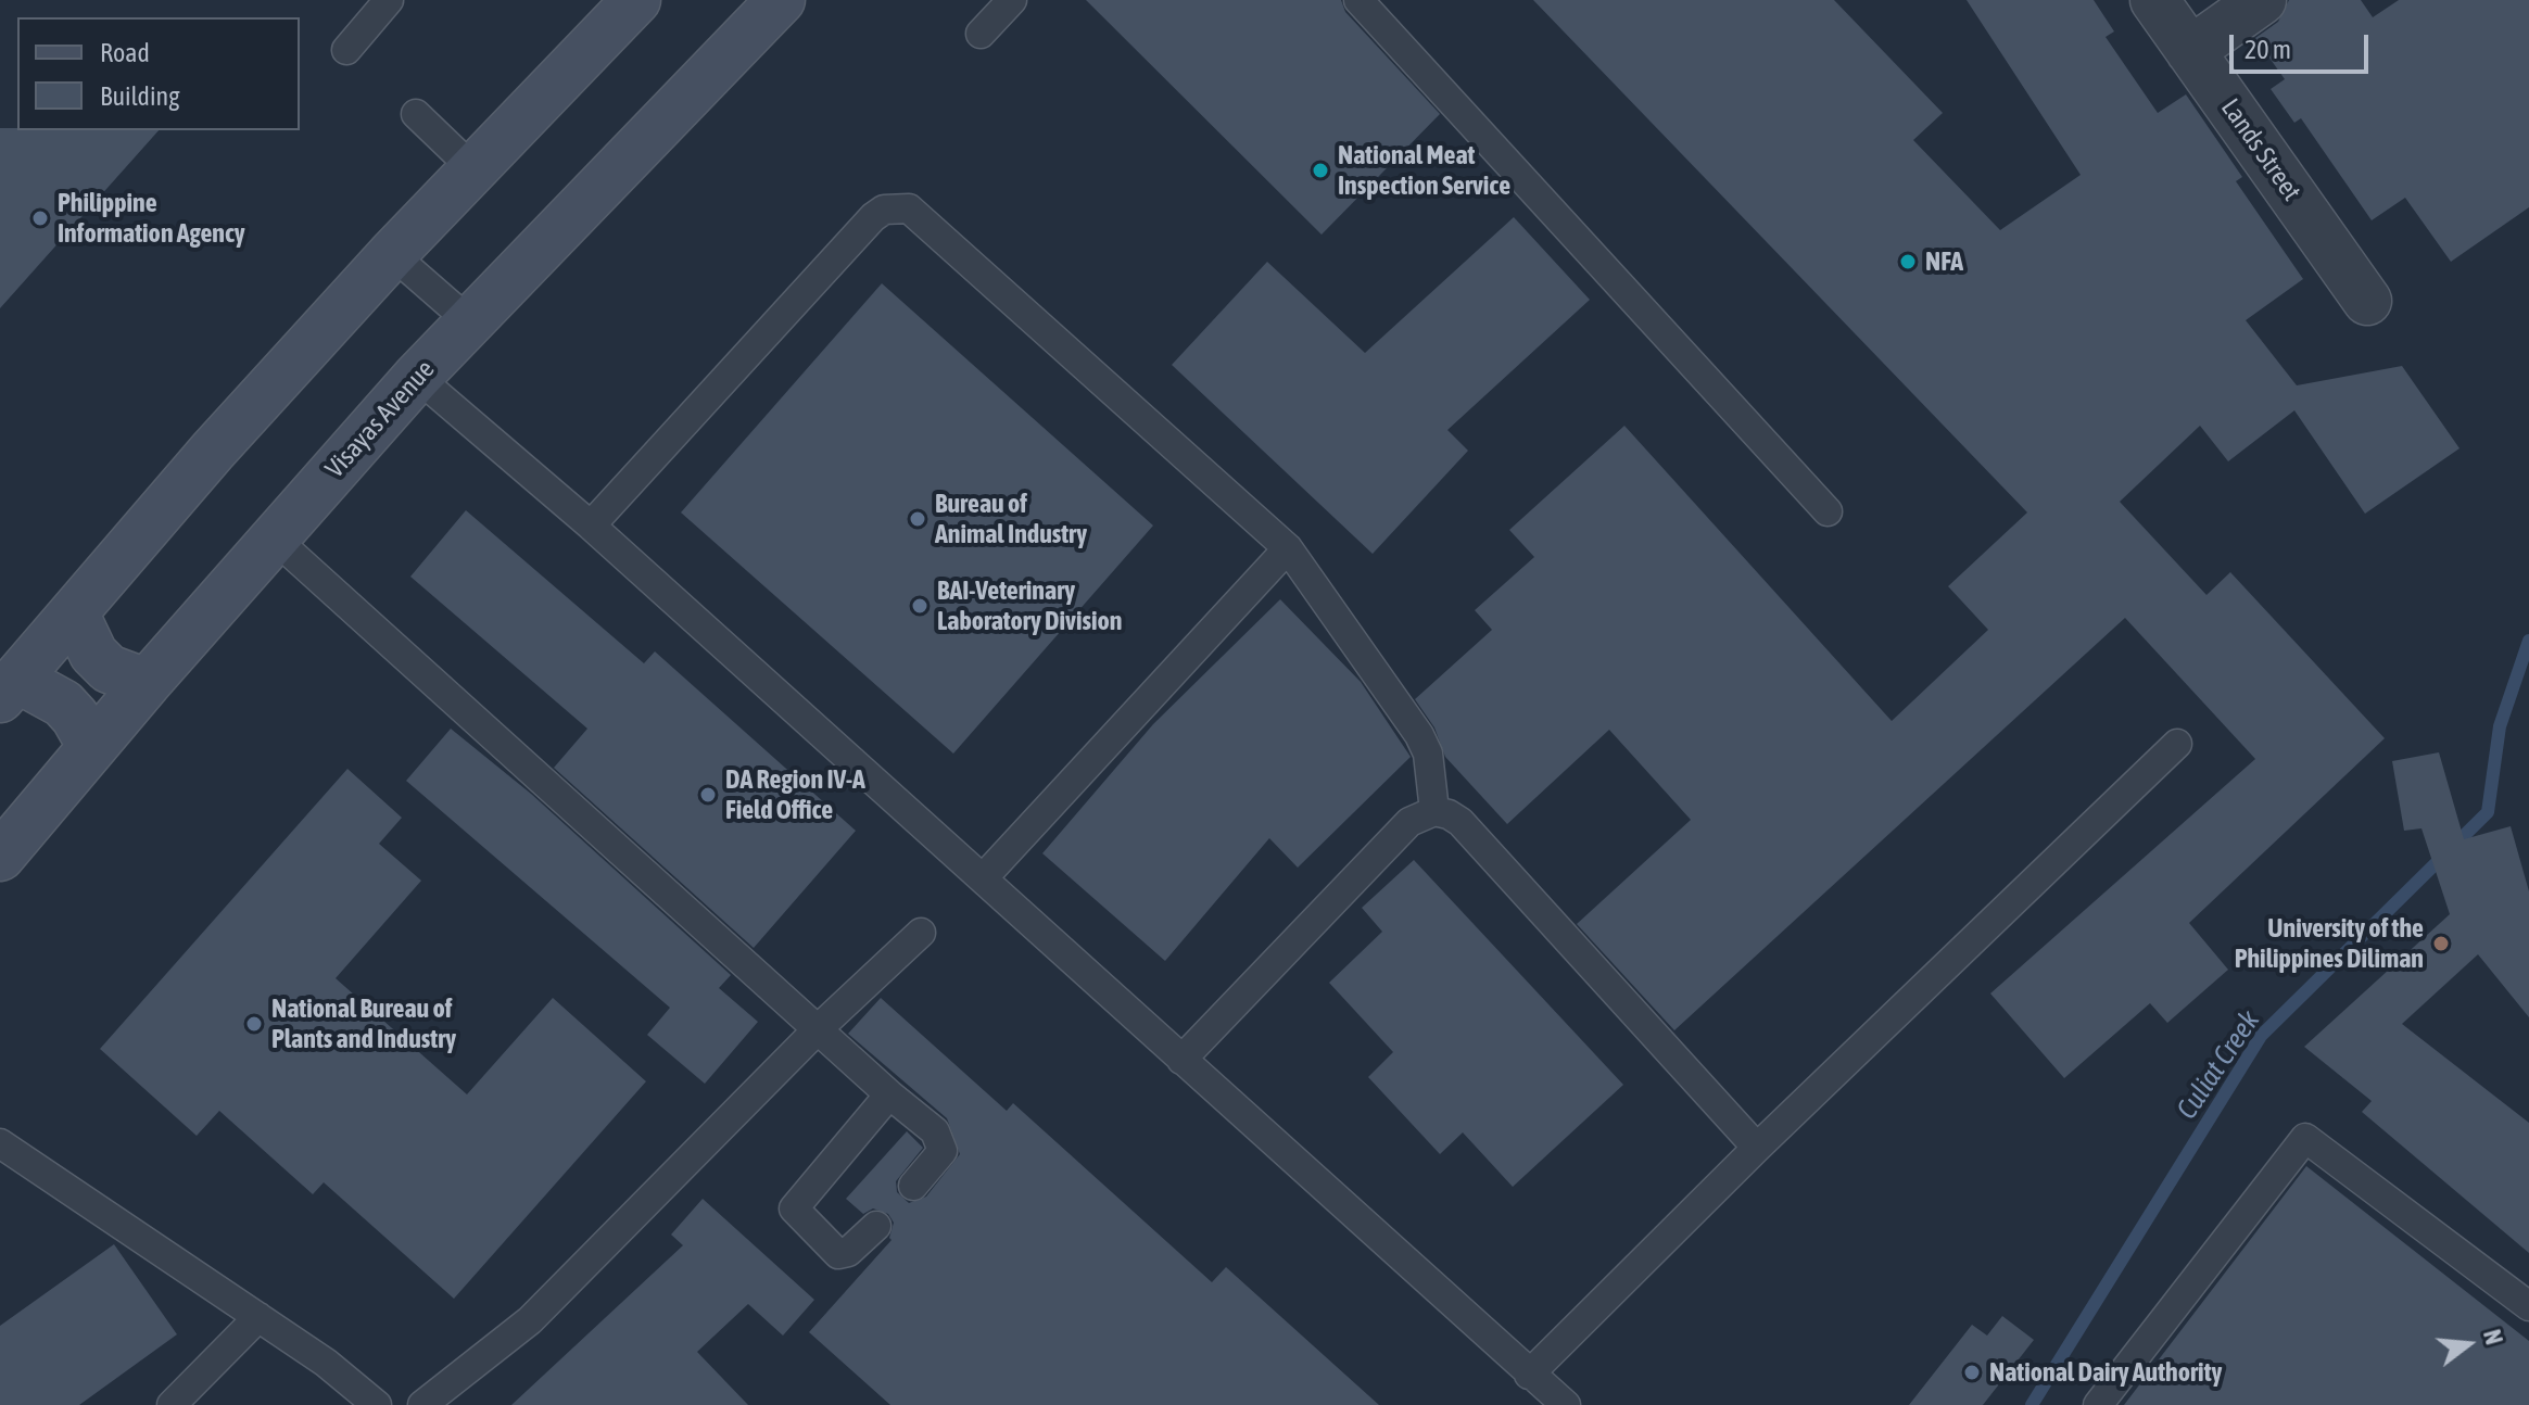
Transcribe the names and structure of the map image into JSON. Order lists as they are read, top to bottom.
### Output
{
  "streets": {
    "main road": ["Visayas Avenue"],
    "street": ["Lands Street"]
  },
  "water": ["Culiat Creek"],
  "places": [
    "National Meat Inspection Service",
    "Philippine Information Agency",
    "NFA",
    "Bureau of Animal Industry",
    "BAI-Veterinary Laboratory Division",
    "DA Region IV-A Field Office",
    "University of the Philippines Diliman",
    "National Bureau of Plants and Industry",
    "National Dairy Authority"
  ],
  "legend": ["Road", "Building"],
  "scale_bar": "20 m",
  "north": "right"
}
